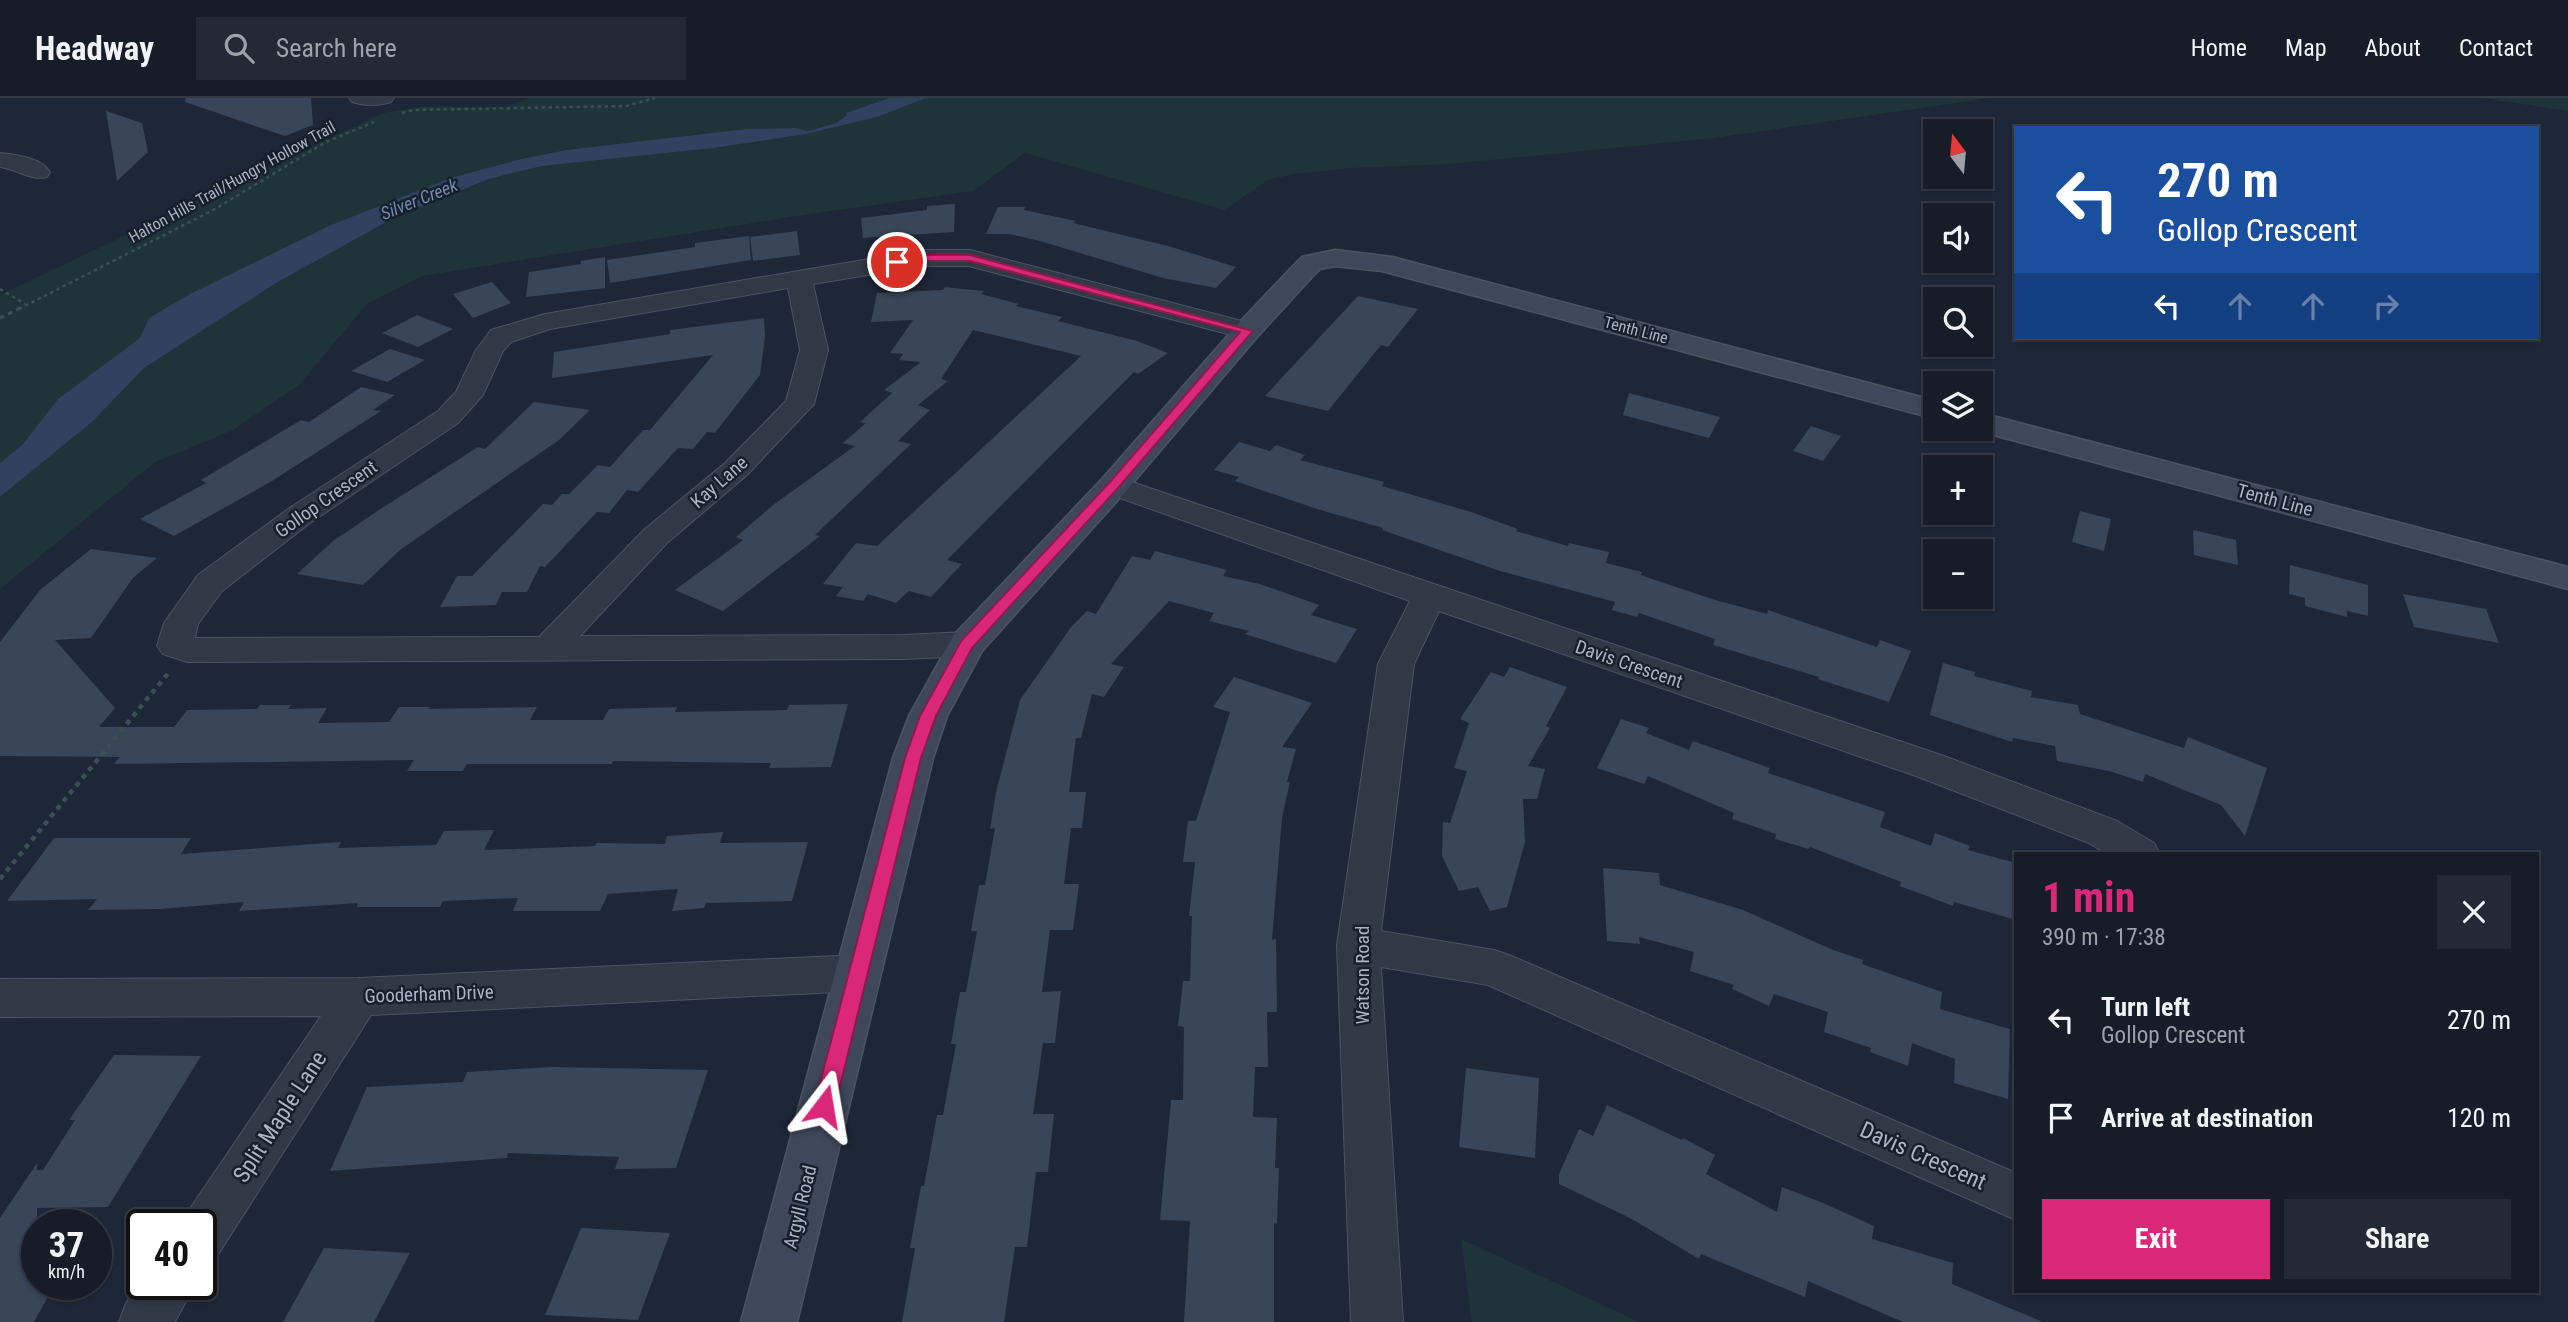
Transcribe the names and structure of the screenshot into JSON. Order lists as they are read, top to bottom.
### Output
{
  "streets": {
    "street": [
      "Tenth Line",
      "Kay Lane",
      "Gollop Crescent",
      "Davis Crescent",
      "Watson Road",
      "Gooderham Drive",
      "Split Maple Lane",
      "Argyll Road"
    ],
    "path": ["Halton Hills Trail/Hungry Hollow Trail"]
  },
  "crossings": [
    ["Tenth Line", "Argyll Road"],
    ["Kay Lane", "Gollop Crescent"],
    ["Gollop Crescent", "Argyll Road"],
    ["Davis Crescent", "Watson Road"],
    ["Davis Crescent", "Argyll Road"],
    ["Gooderham Drive", "Split Maple Lane"],
    ["Gooderham Drive", "Argyll Road"]
  ],
  "water": ["Silver Creek"],
  "north": "top",
  "page": {
    "header": "Headway",
    "search": "Search here",
    "nav": [
      "Home",
      "Map",
      "About",
      "Contact"
    ],
    "map_buttons": ["+", "−"],
    "turn": ["270 m", "Gollop Crescent"],
    "heading": ["1 min", "390 m · 17:38"],
    "list": [
      {
        "name": "Turn left",
        "note": "Gollop Crescent",
        "value": "270 m"
      },
      {
        "name": "Arrive at destination",
        "value": "120 m"
      }
    ],
    "buttons": ["Exit", "Share"],
    "speed": "37 km/h",
    "limit": "40"
  }
}
